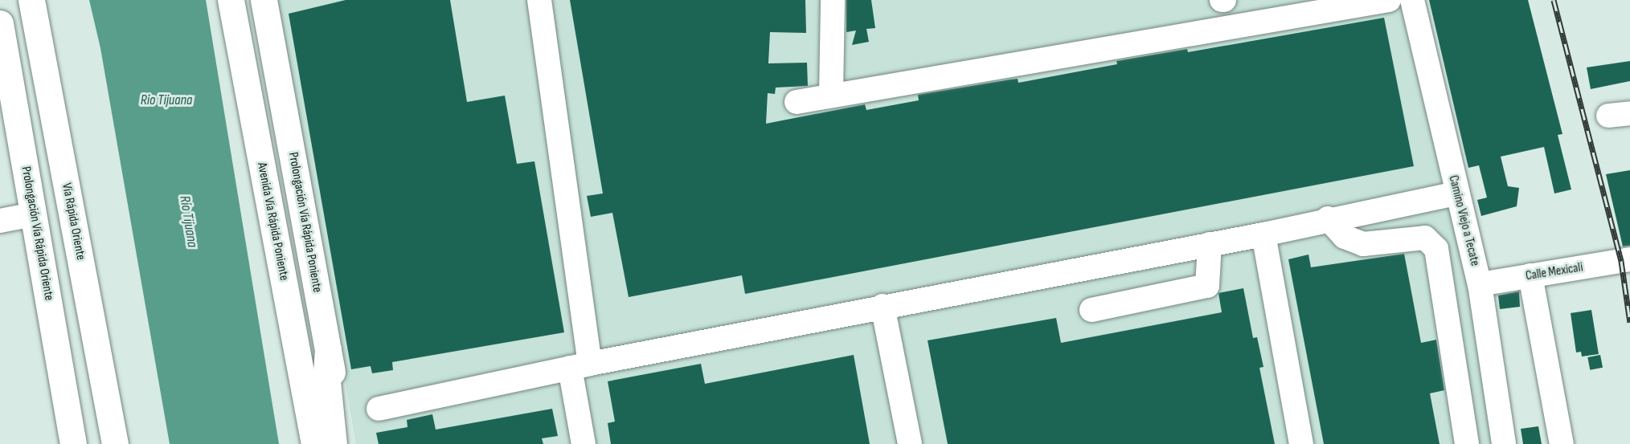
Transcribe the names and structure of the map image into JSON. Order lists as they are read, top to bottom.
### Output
{
  "streets": {
    "main road": [
      "Vía Rápida Oriente",
      "Avenida Vía Rápida Poniente",
      "Prolongación Vía Rápida Poniente",
      "Prolongación Vía Rápida Oriente"
    ],
    "street": ["Camino Viejo a Tecate", "Calle Mexicali"]
  },
  "crossings": [
    ["Camino Viejo a Tecate", "Calle Mexicali"]
  ],
  "water": ["Rio Tijuana", "Río Tijuana"]
}
